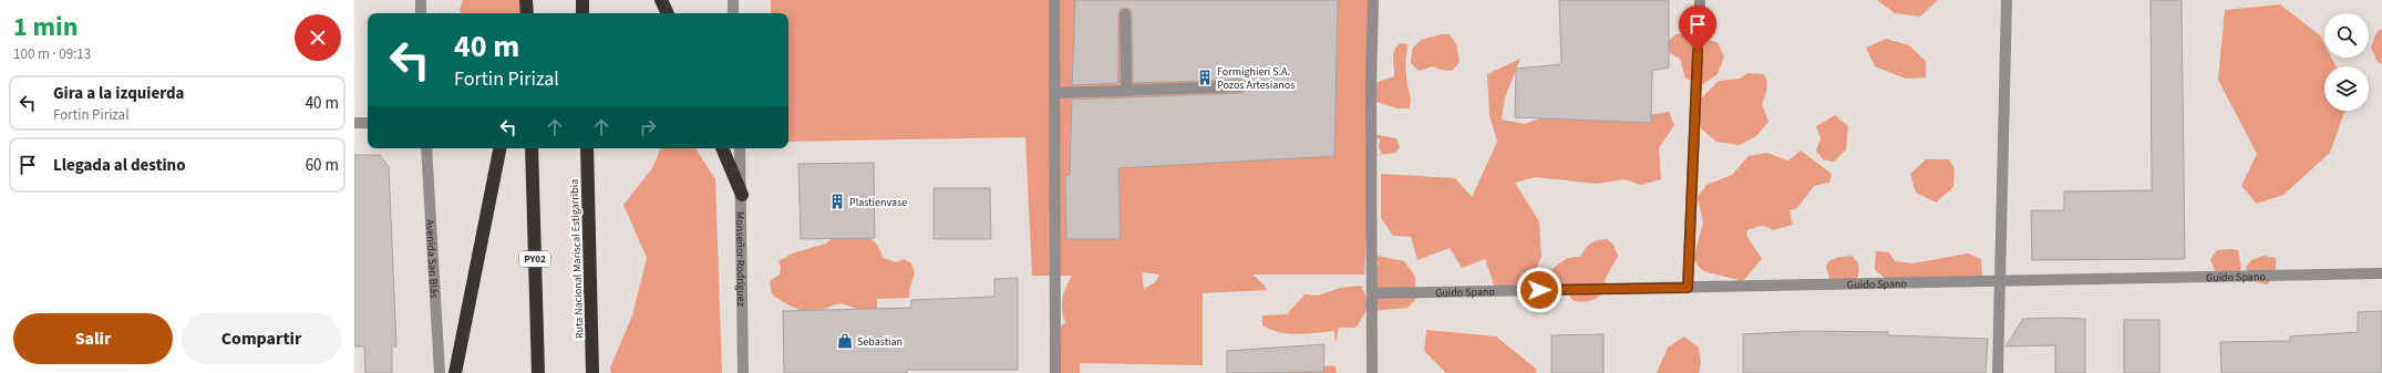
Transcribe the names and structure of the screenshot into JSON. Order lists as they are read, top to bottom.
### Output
{
  "streets": {
    "highway": ["PY02", "Ruta Nacional Mariscal Estigarribia"],
    "street": ["Avenida San Blás", "Monseñor Rodríguez", "Guido Spano"]
  },
  "places": {
    "building": ["Formighieri S.A. Pozos Artesianos", "Plastienvase"],
    "shop": ["Sebastian"]
  },
  "page": {
    "heading": ["1 min", "100 m · 09:13"],
    "turn": ["40 m", "Fortin Pirizal"],
    "list": [
      {
        "name": "Gira a la izquierda",
        "note": "Fortin Pirizal",
        "value": "40 m"
      },
      {
        "name": "Llegada al destino",
        "value": "60 m"
      }
    ],
    "buttons": ["Salir", "Compartir"]
  }
}
